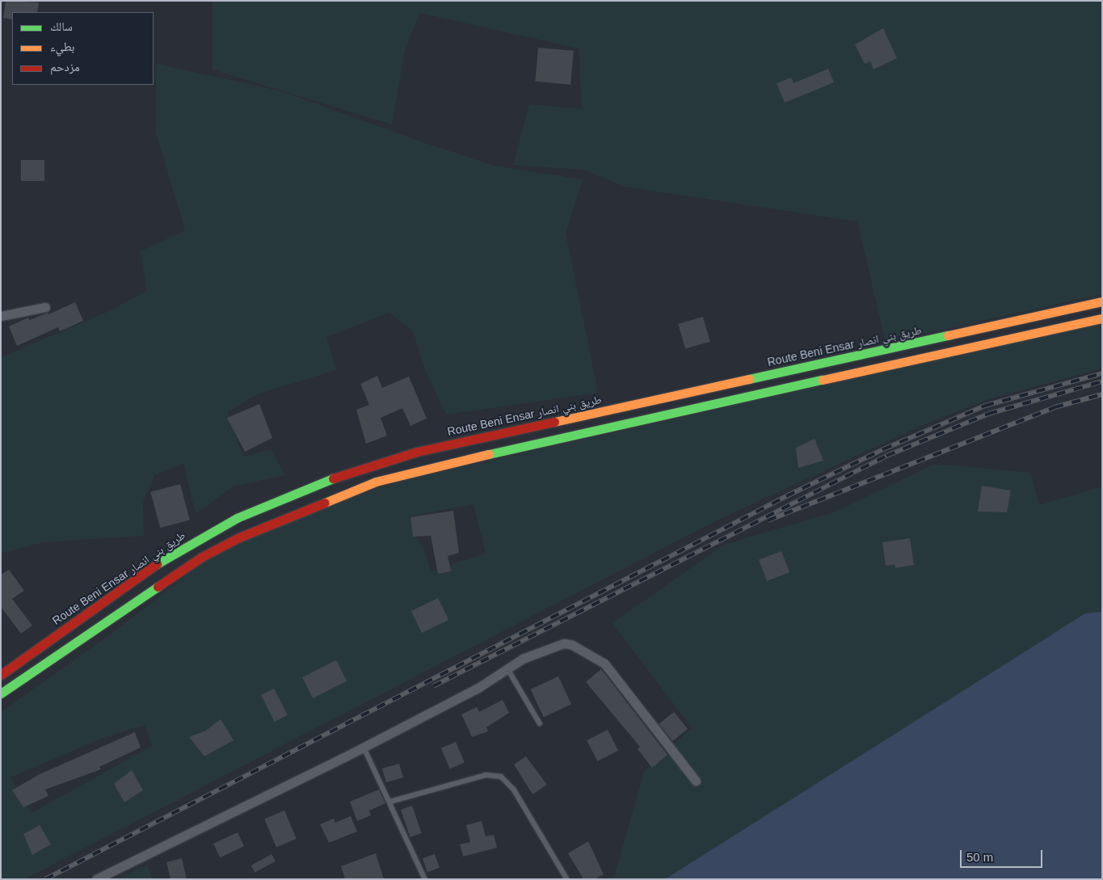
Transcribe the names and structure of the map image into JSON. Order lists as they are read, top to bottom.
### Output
{
  "streets": {
    "highway": ["Route Beni Ensar طريق بني انصار"]
  },
  "legend": ["سالك", "بطيء", "مزدحم"],
  "scale_bar": "50 m"
}
